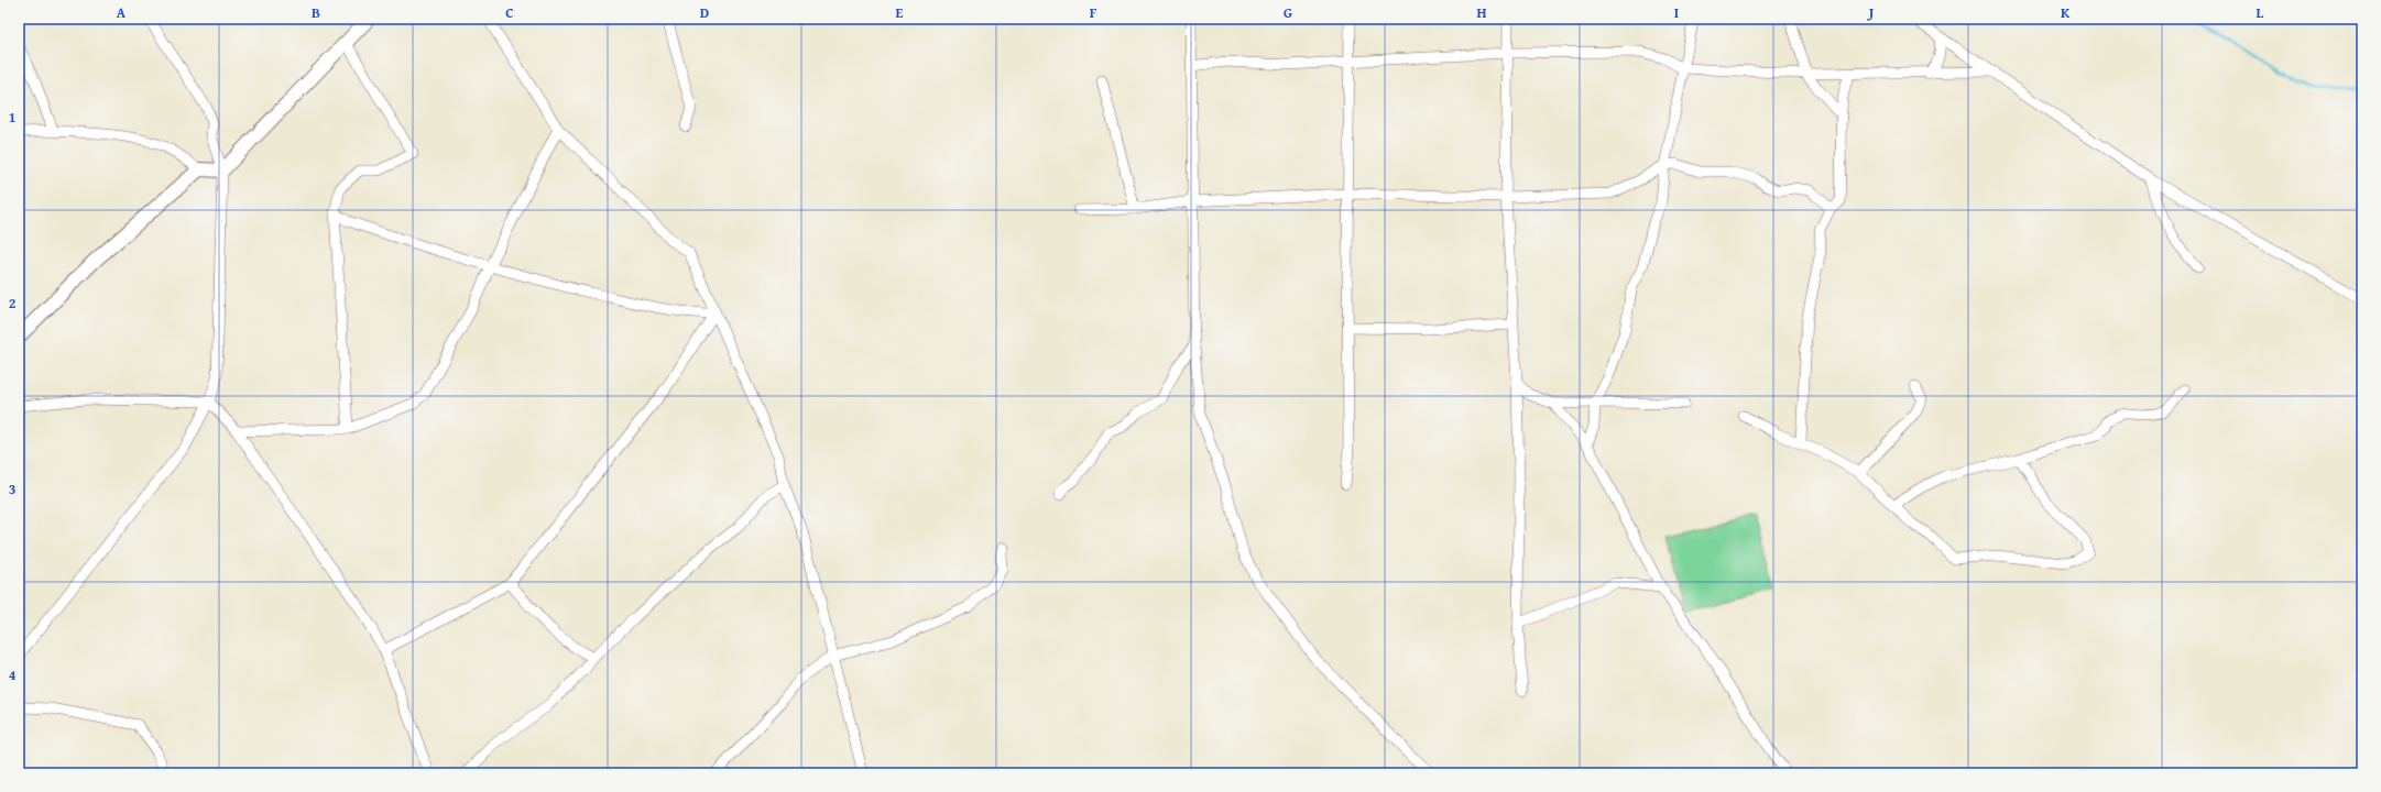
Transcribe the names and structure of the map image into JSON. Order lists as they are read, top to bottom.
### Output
{
  "grid": {
    "columns": [
      "A",
      "B",
      "C",
      "D",
      "E",
      "F",
      "G",
      "H",
      "I",
      "J",
      "K",
      "L"
    ],
    "rows": [
      "1",
      "2",
      "3",
      "4"
    ]
  }
}
